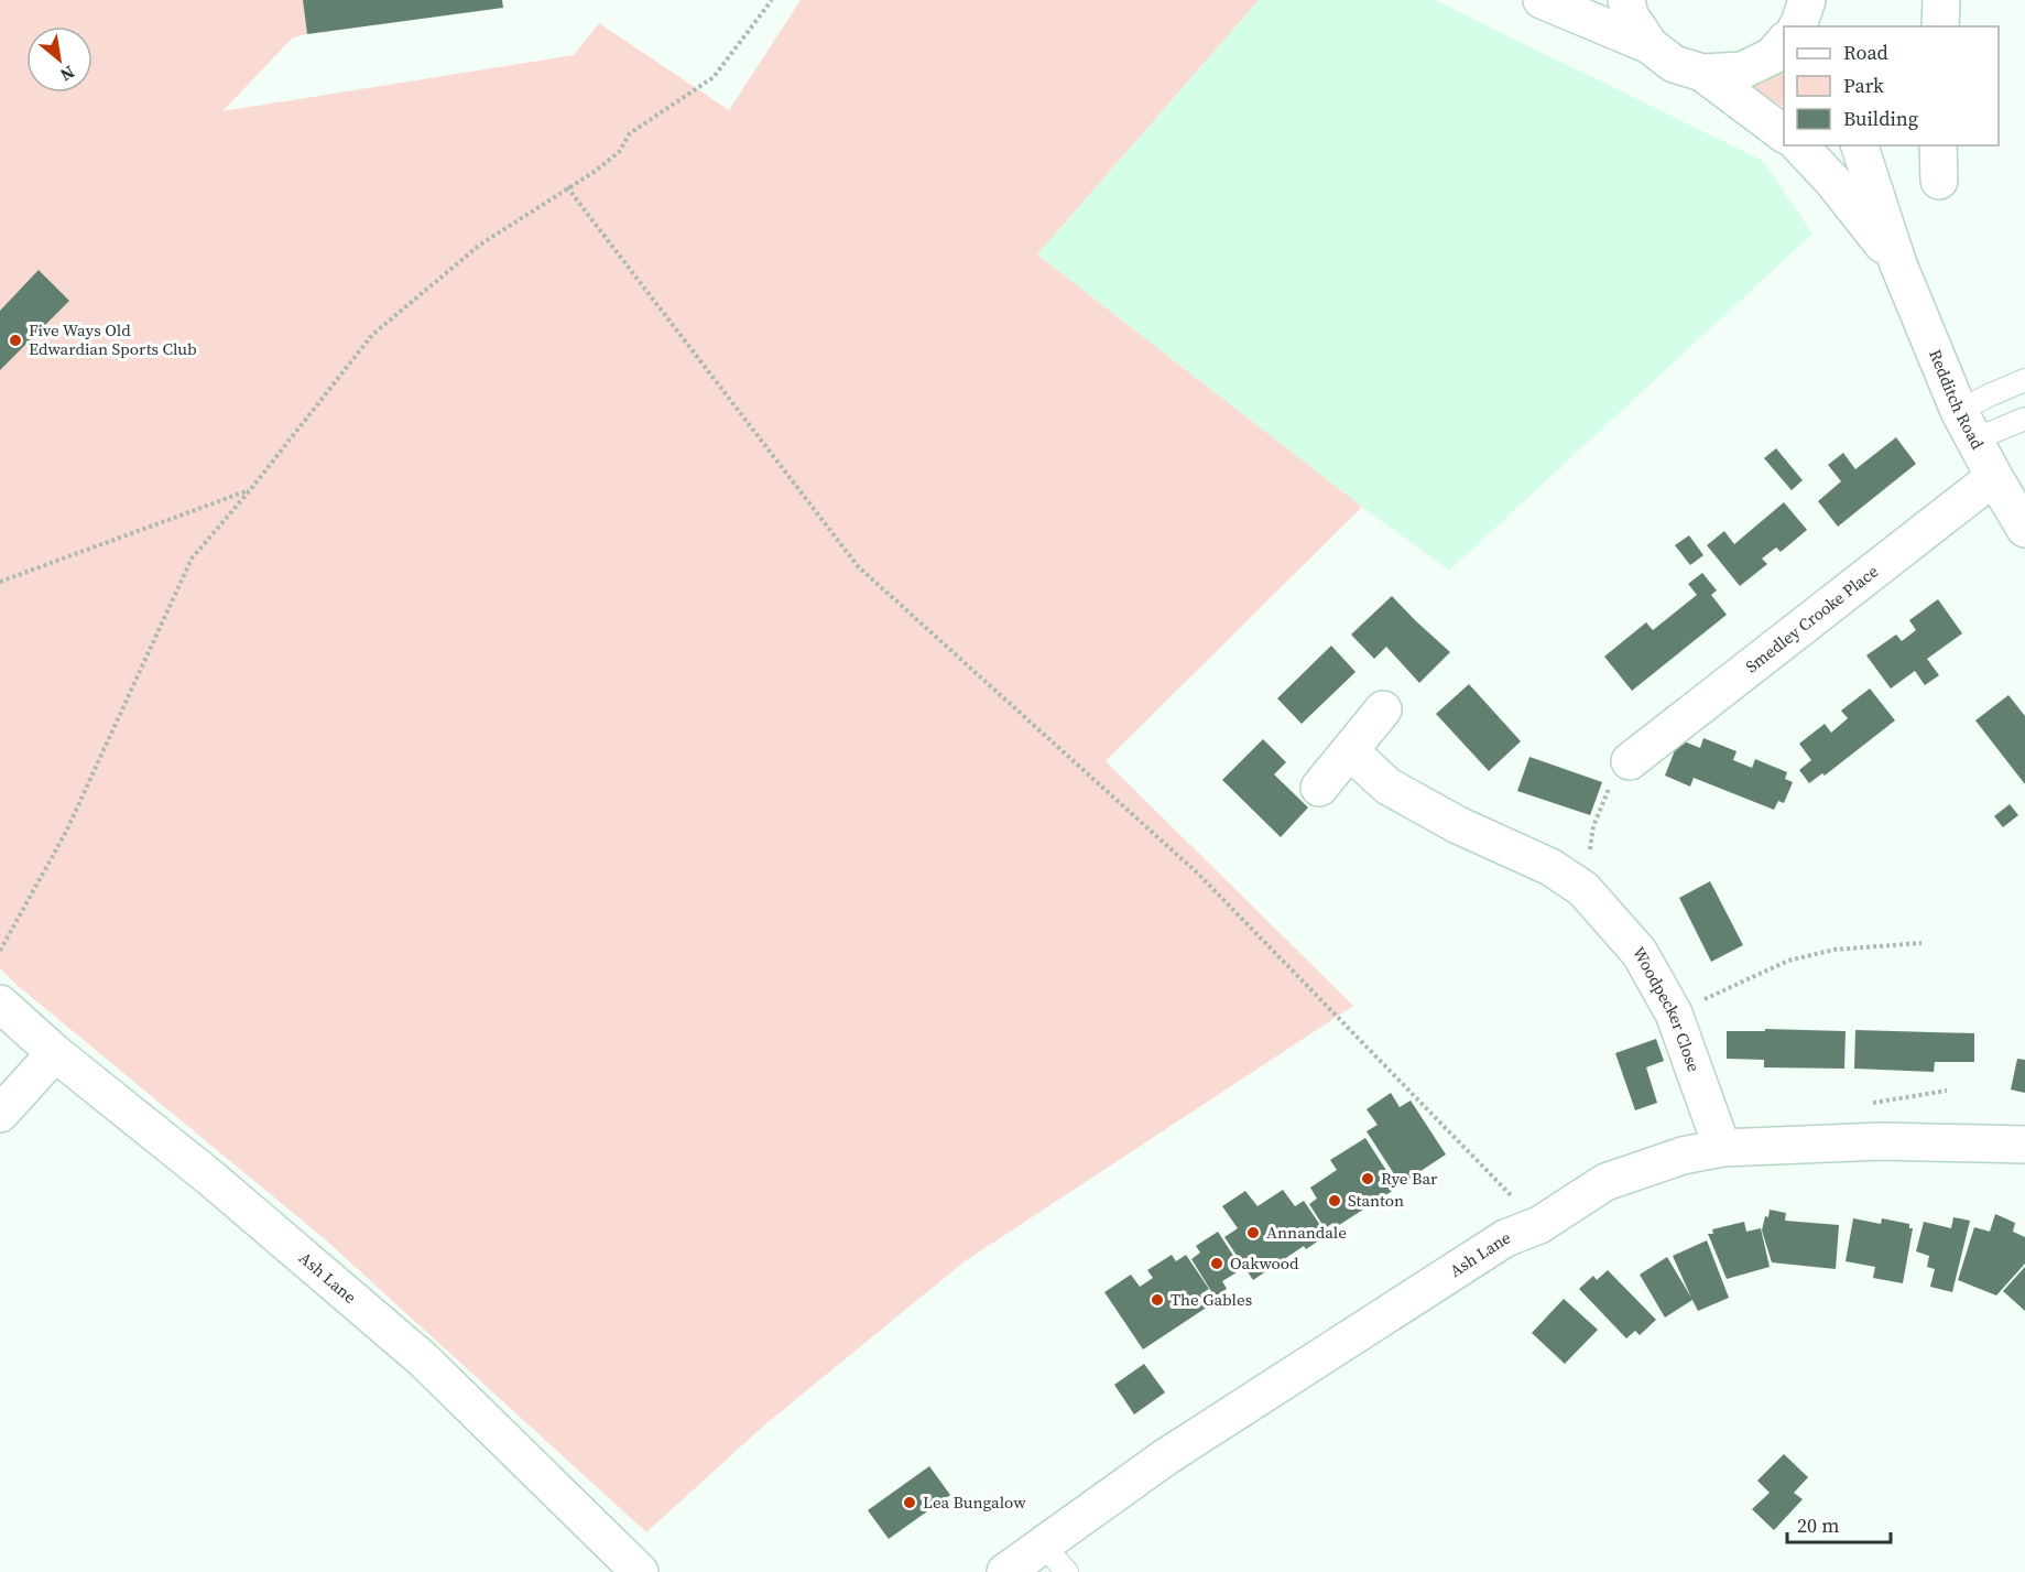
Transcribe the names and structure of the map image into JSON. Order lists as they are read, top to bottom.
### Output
{
  "streets": {
    "main road": [
      "Redditch Road",
      "Smedley Crooke Place",
      "Woodpecker Close",
      "Ash Lane"
    ]
  },
  "crossings": [
    ["Redditch Road", "Smedley Crooke Place"],
    ["Woodpecker Close", "Ash Lane"]
  ],
  "places": [
    "Five Ways Old Edwardian Sports Club",
    "Rye Bar",
    "Stanton",
    "Annandale",
    "Oakwood",
    "The Gables",
    "Lea Bungalow"
  ],
  "legend": ["Road", "Park", "Building"],
  "scale_bar": "20 m",
  "north": "bottom right"
}
